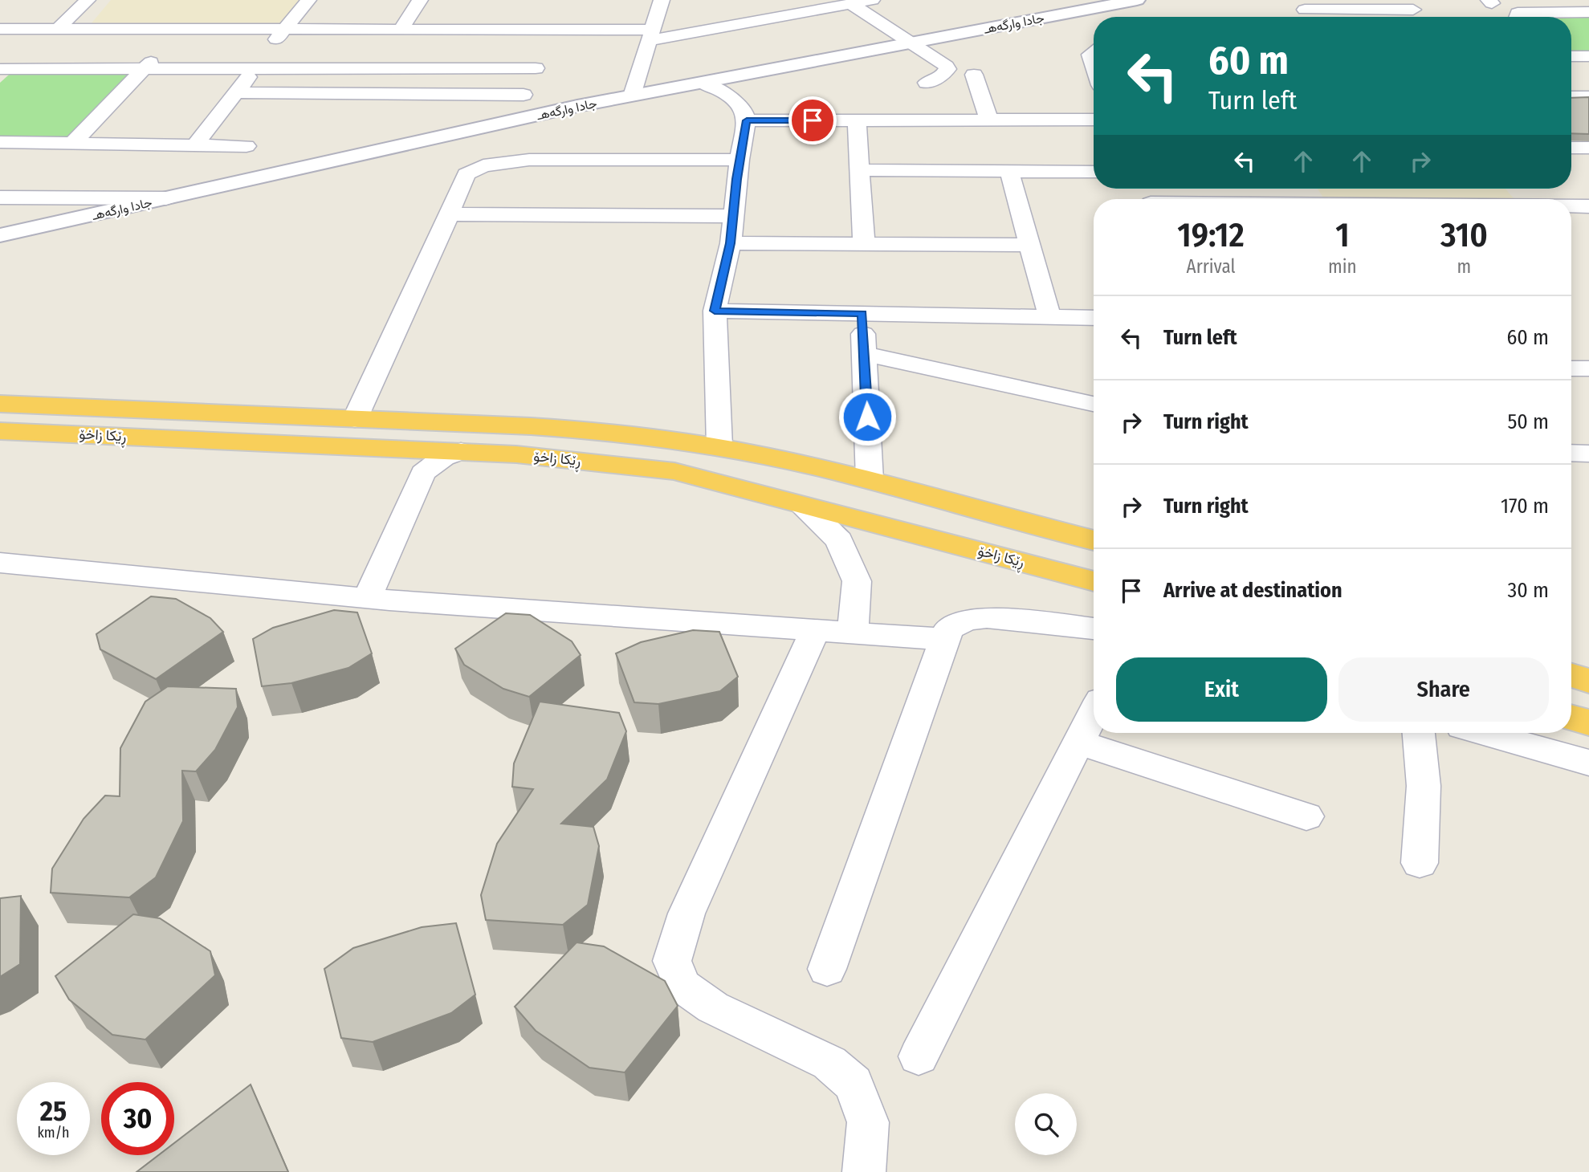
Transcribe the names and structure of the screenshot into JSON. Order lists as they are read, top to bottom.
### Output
{
  "streets": {
    "highway": ["ڕێکا زاخۆ"],
    "street": ["جادا وارگه‌هـ"]
  },
  "page": {
    "turn": ["60 m", "Turn left"],
    "eta": [
      "19:12",
      "Arrival",
      "1",
      "min",
      "310",
      "m"
    ],
    "list": [
      {
        "name": "Turn left",
        "value": "60 m"
      },
      {
        "name": "Turn right",
        "value": "50 m"
      },
      {
        "name": "Turn right",
        "value": "170 m"
      },
      {
        "name": "Arrive at destination",
        "value": "30 m"
      }
    ],
    "buttons": ["Exit", "Share"],
    "speed": "25 km/h",
    "limit": "30"
  }
}
